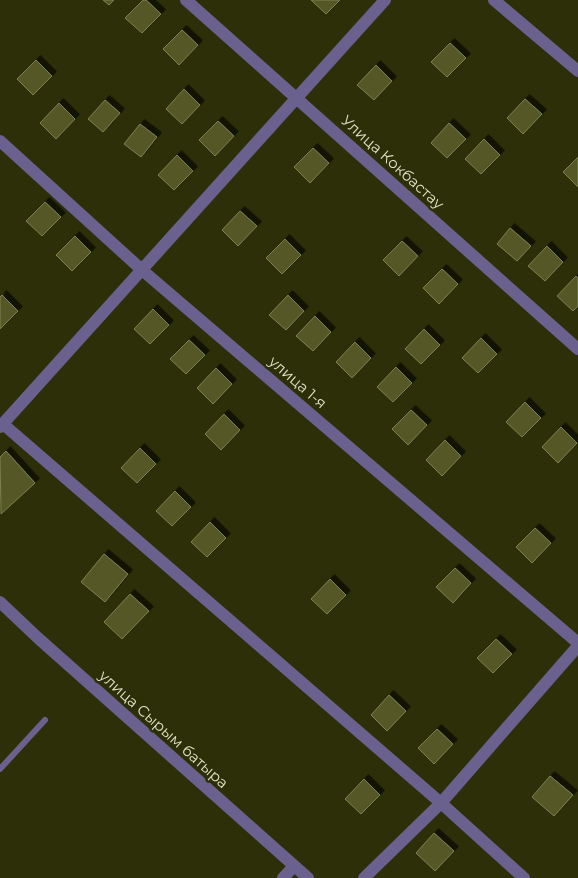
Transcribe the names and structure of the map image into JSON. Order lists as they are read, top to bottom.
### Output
{
  "streets": {
    "street": ["Улица Кокбастау", "улица 1-я", "улица Сырым батыра"]
  }
}
